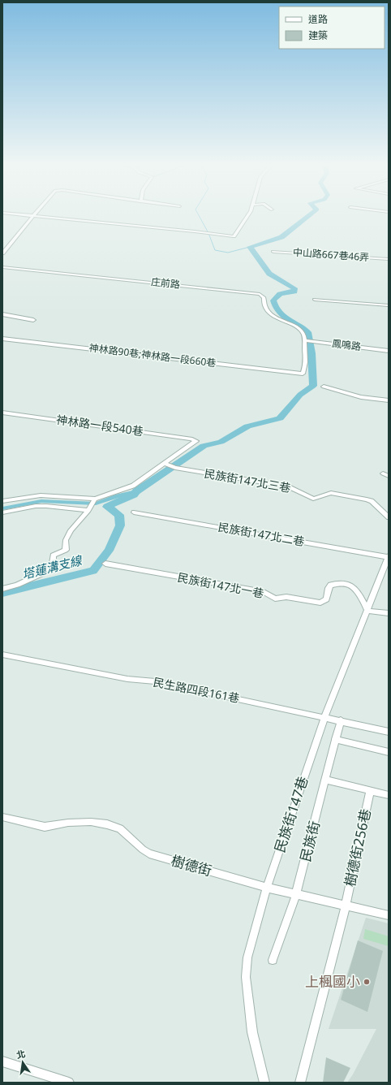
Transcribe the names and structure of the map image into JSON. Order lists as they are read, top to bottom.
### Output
{
  "streets": {
    "street": [
      "中山路667巷46弄",
      "庄前路",
      "鳳鳴路",
      "神林路90巷;神林路一段660巷",
      "神林路一段540巷",
      "民族街147北三巷",
      "民族街147北二巷",
      "民族街147北一巷",
      "民生路四段161巷",
      "民族街147巷",
      "民族街",
      "樹德街256巷",
      "樹德街"
    ]
  },
  "crossings": [
    ["庄前路", "鳳鳴路"],
    ["庄前路", "神林路90巷;神林路一段660巷"],
    ["鳳鳴路", "神林路90巷;神林路一段660巷"],
    ["神林路一段540巷", "民族街147北三巷"],
    ["民族街147北二巷", "民族街147巷"],
    ["民族街147北一巷", "民族街147巷"],
    ["民生路四段161巷", "民族街147巷"],
    ["民生路四段161巷", "民族街"],
    ["民族街147巷", "樹德街"],
    ["民族街", "樹德街"],
    ["樹德街256巷", "樹德街"]
  ],
  "water": ["塔蓮溝支線"],
  "places": ["上楓國小"],
  "legend": ["道路", "建築"],
  "north": "top"
}
